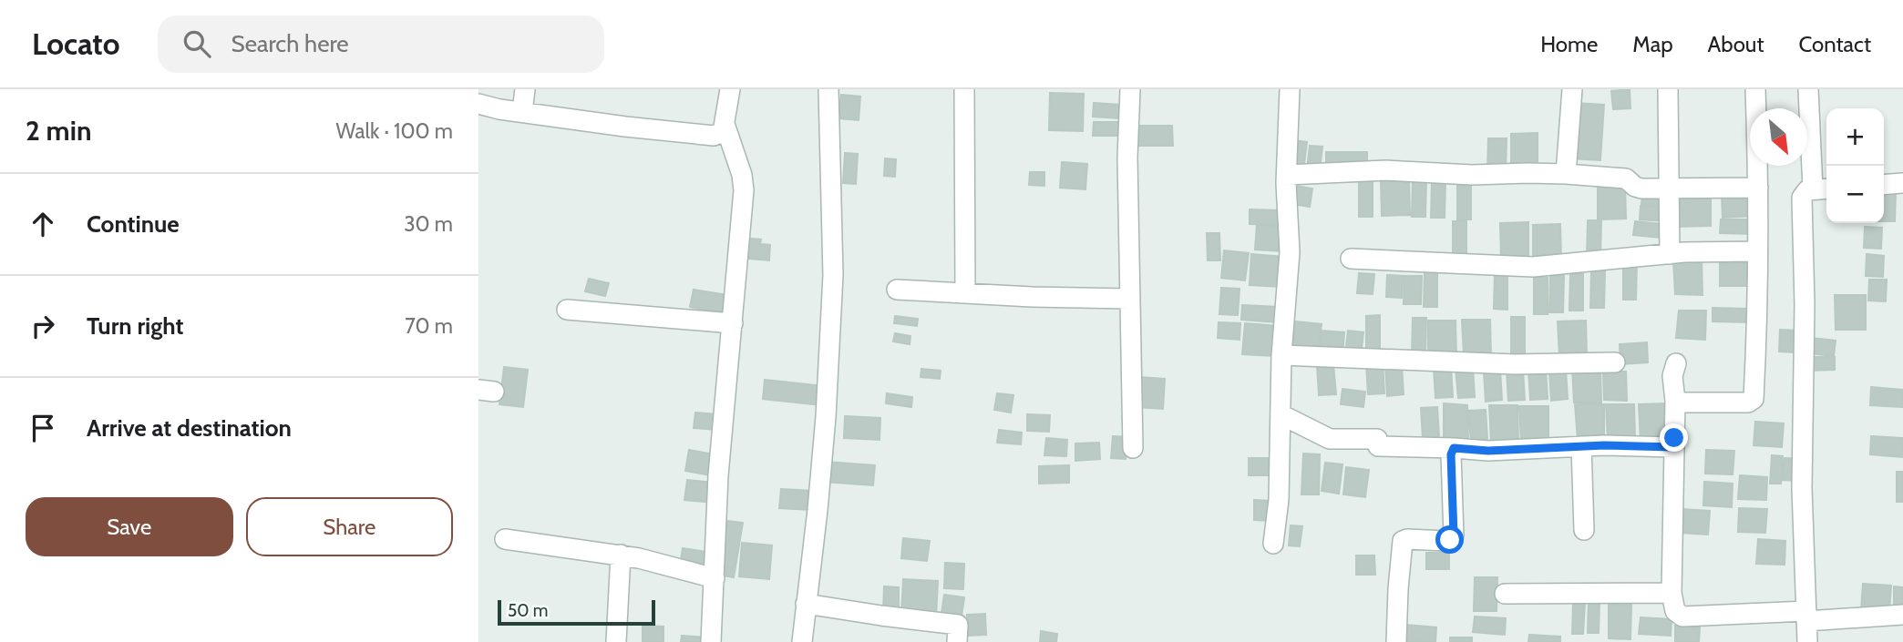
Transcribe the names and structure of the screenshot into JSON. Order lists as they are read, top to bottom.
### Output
{
  "scale_bar": "50 m",
  "north": "bottom right",
  "page": {
    "header": "Locato",
    "search": "Search here",
    "nav": [
      "Home",
      "Map",
      "About",
      "Contact"
    ],
    "heading": ["2 min", "Walk · 100 m"],
    "map_buttons": ["+", "−"],
    "list": [
      ["Continue", "30 m"],
      ["Turn right", "70 m"],
      "Arrive at destination"
    ],
    "buttons": ["Save", "Share"],
    "scale": "50 m"
  }
}
